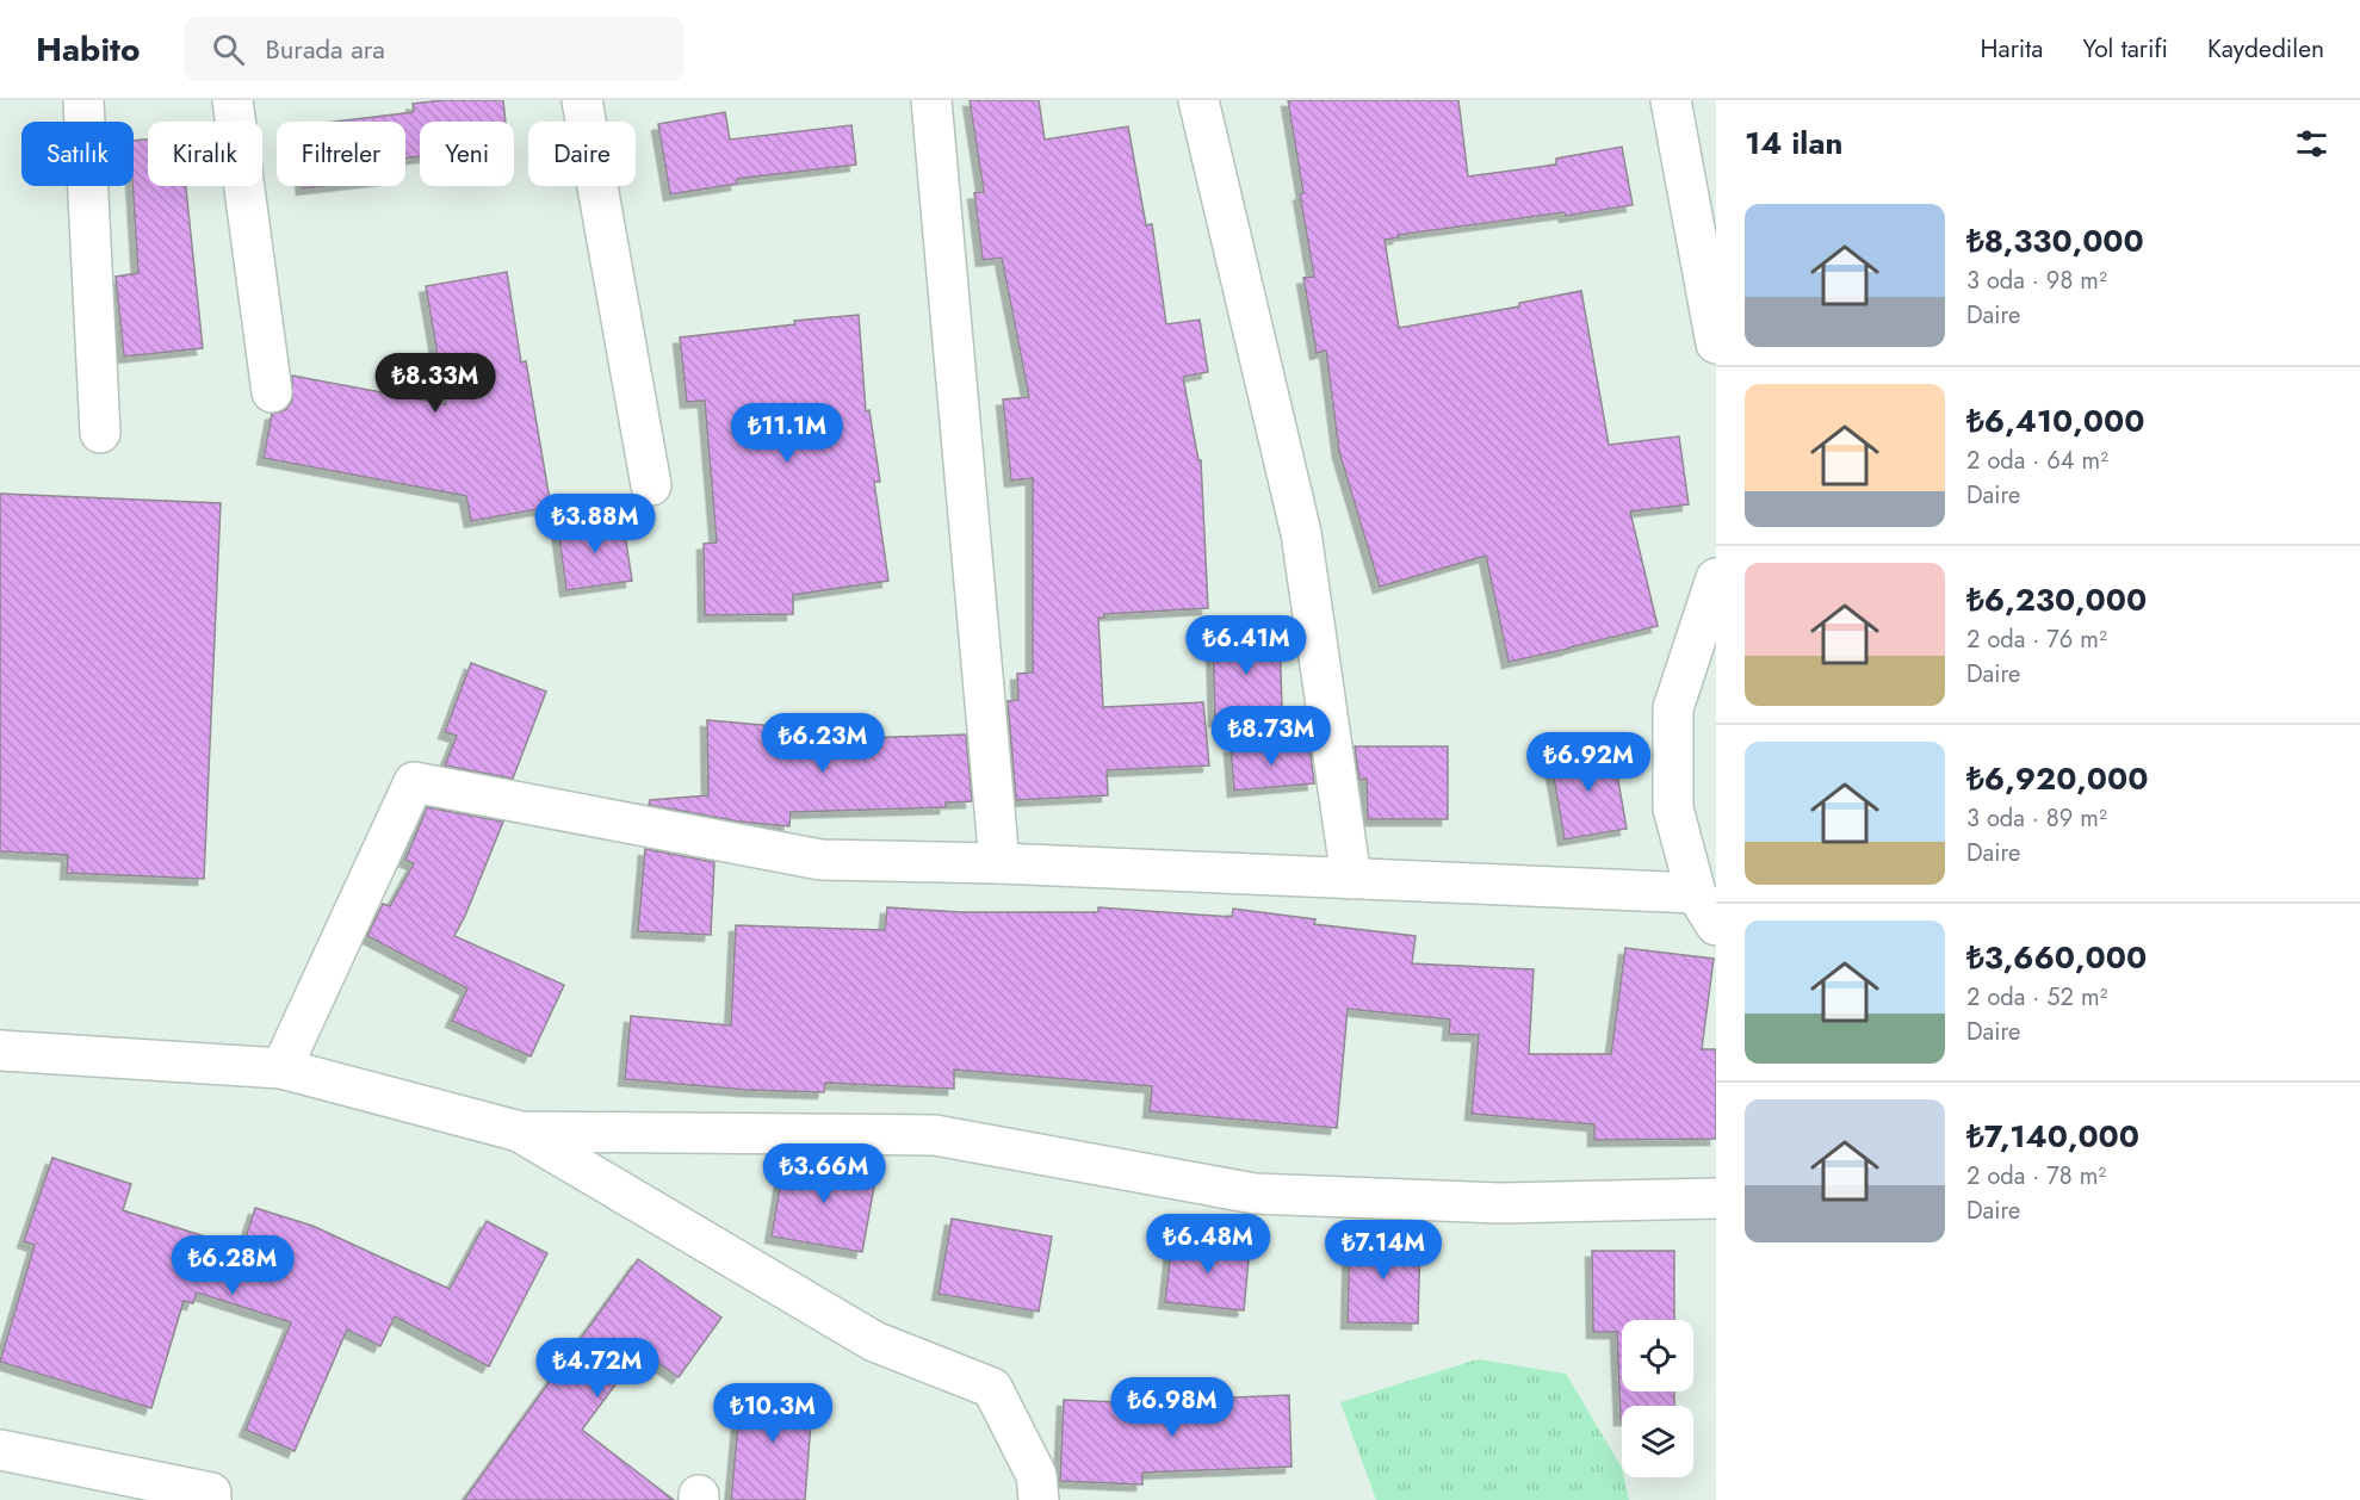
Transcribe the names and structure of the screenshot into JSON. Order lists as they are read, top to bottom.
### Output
{
  "page": {
    "header": "Habito",
    "search": "Burada ara",
    "nav": ["Harita", "Yol tarifi", "Kaydedilen"],
    "heading": "14 ilan",
    "chip": [
      "Satılık",
      "Kiralık",
      "Filtreler",
      "Yeni",
      "Daire"
    ],
    "list": [
      {
        "name": "₺8,330,000",
        "note": "3 oda · 98 m² · Daire"
      },
      {
        "name": "₺6,410,000",
        "note": "2 oda · 64 m² · Daire"
      },
      {
        "name": "₺6,230,000",
        "note": "2 oda · 76 m² · Daire"
      },
      {
        "name": "₺6,920,000",
        "note": "3 oda · 89 m² · Daire"
      },
      {
        "name": "₺3,660,000",
        "note": "2 oda · 52 m² · Daire"
      },
      {
        "name": "₺7,140,000",
        "note": "2 oda · 78 m² · Daire"
      }
    ],
    "price": [
      "₺8.33M",
      "₺11.1M",
      "₺3.88M",
      "₺6.41M",
      "₺8.73M",
      "₺6.23M",
      "₺6.92M",
      "₺3.66M",
      "₺6.48M",
      "₺7.14M",
      "₺6.28M",
      "₺4.72M",
      "₺6.98M",
      "₺10.3M"
    ]
  }
}
